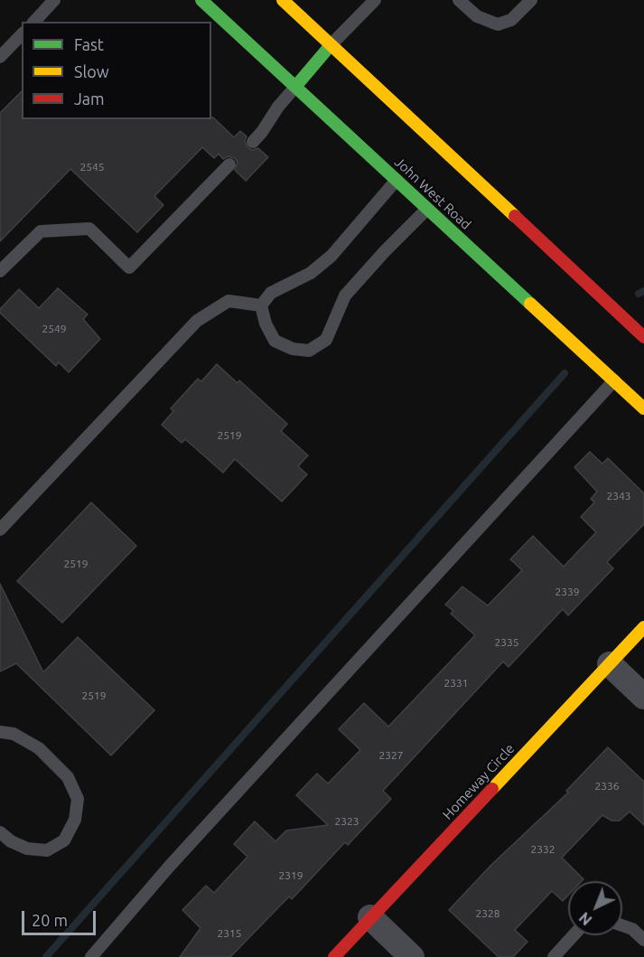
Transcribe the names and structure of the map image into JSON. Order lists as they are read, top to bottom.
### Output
{
  "streets": {
    "main road": ["John West Road", "Homeway Circle"]
  },
  "house_numbers": [
    "2545",
    "2549",
    "2519",
    "2343",
    "2519",
    "2339",
    "2335",
    "2331",
    "2519",
    "2327",
    "2336",
    "2323",
    "2332",
    "2319",
    "2328",
    "2315"
  ],
  "legend": ["Fast", "Slow", "Jam"],
  "scale_bar": "20 m",
  "north": "bottom left"
}
